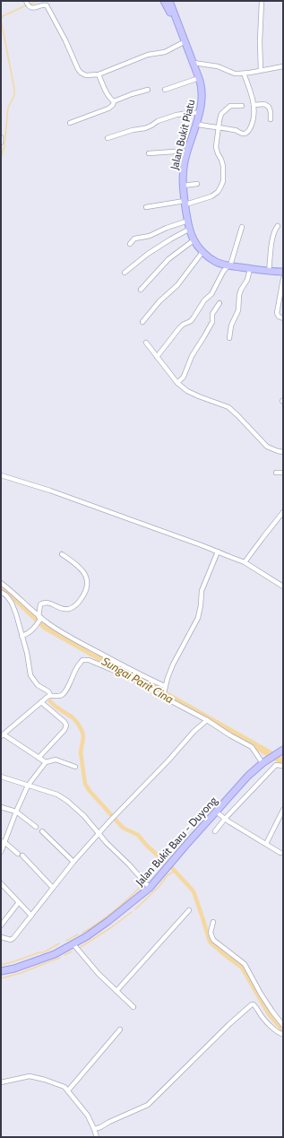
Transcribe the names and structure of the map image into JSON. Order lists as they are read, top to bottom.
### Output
{
  "streets": {
    "main road": ["Jalan Bukit Piatu", "Jalan Bukit Baru - Duyong"]
  },
  "water": ["Sungai Parit Cina"]
}
